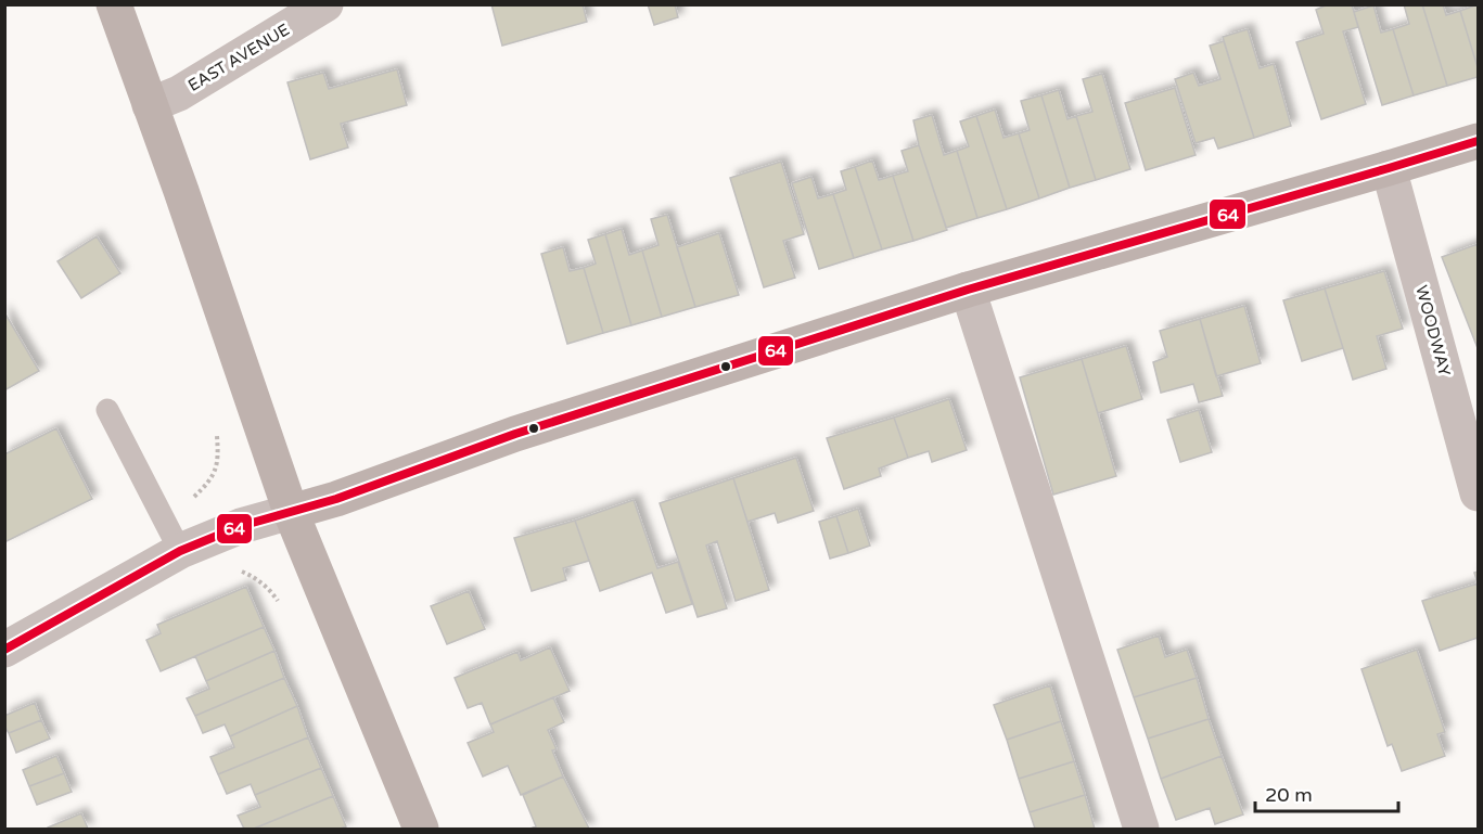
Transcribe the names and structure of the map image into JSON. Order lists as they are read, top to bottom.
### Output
{
  "streets": {
    "street": ["EAST AVENUE", "WOODWAY"]
  },
  "lines": ["transit line 64"],
  "scale_bar": "20 m"
}
